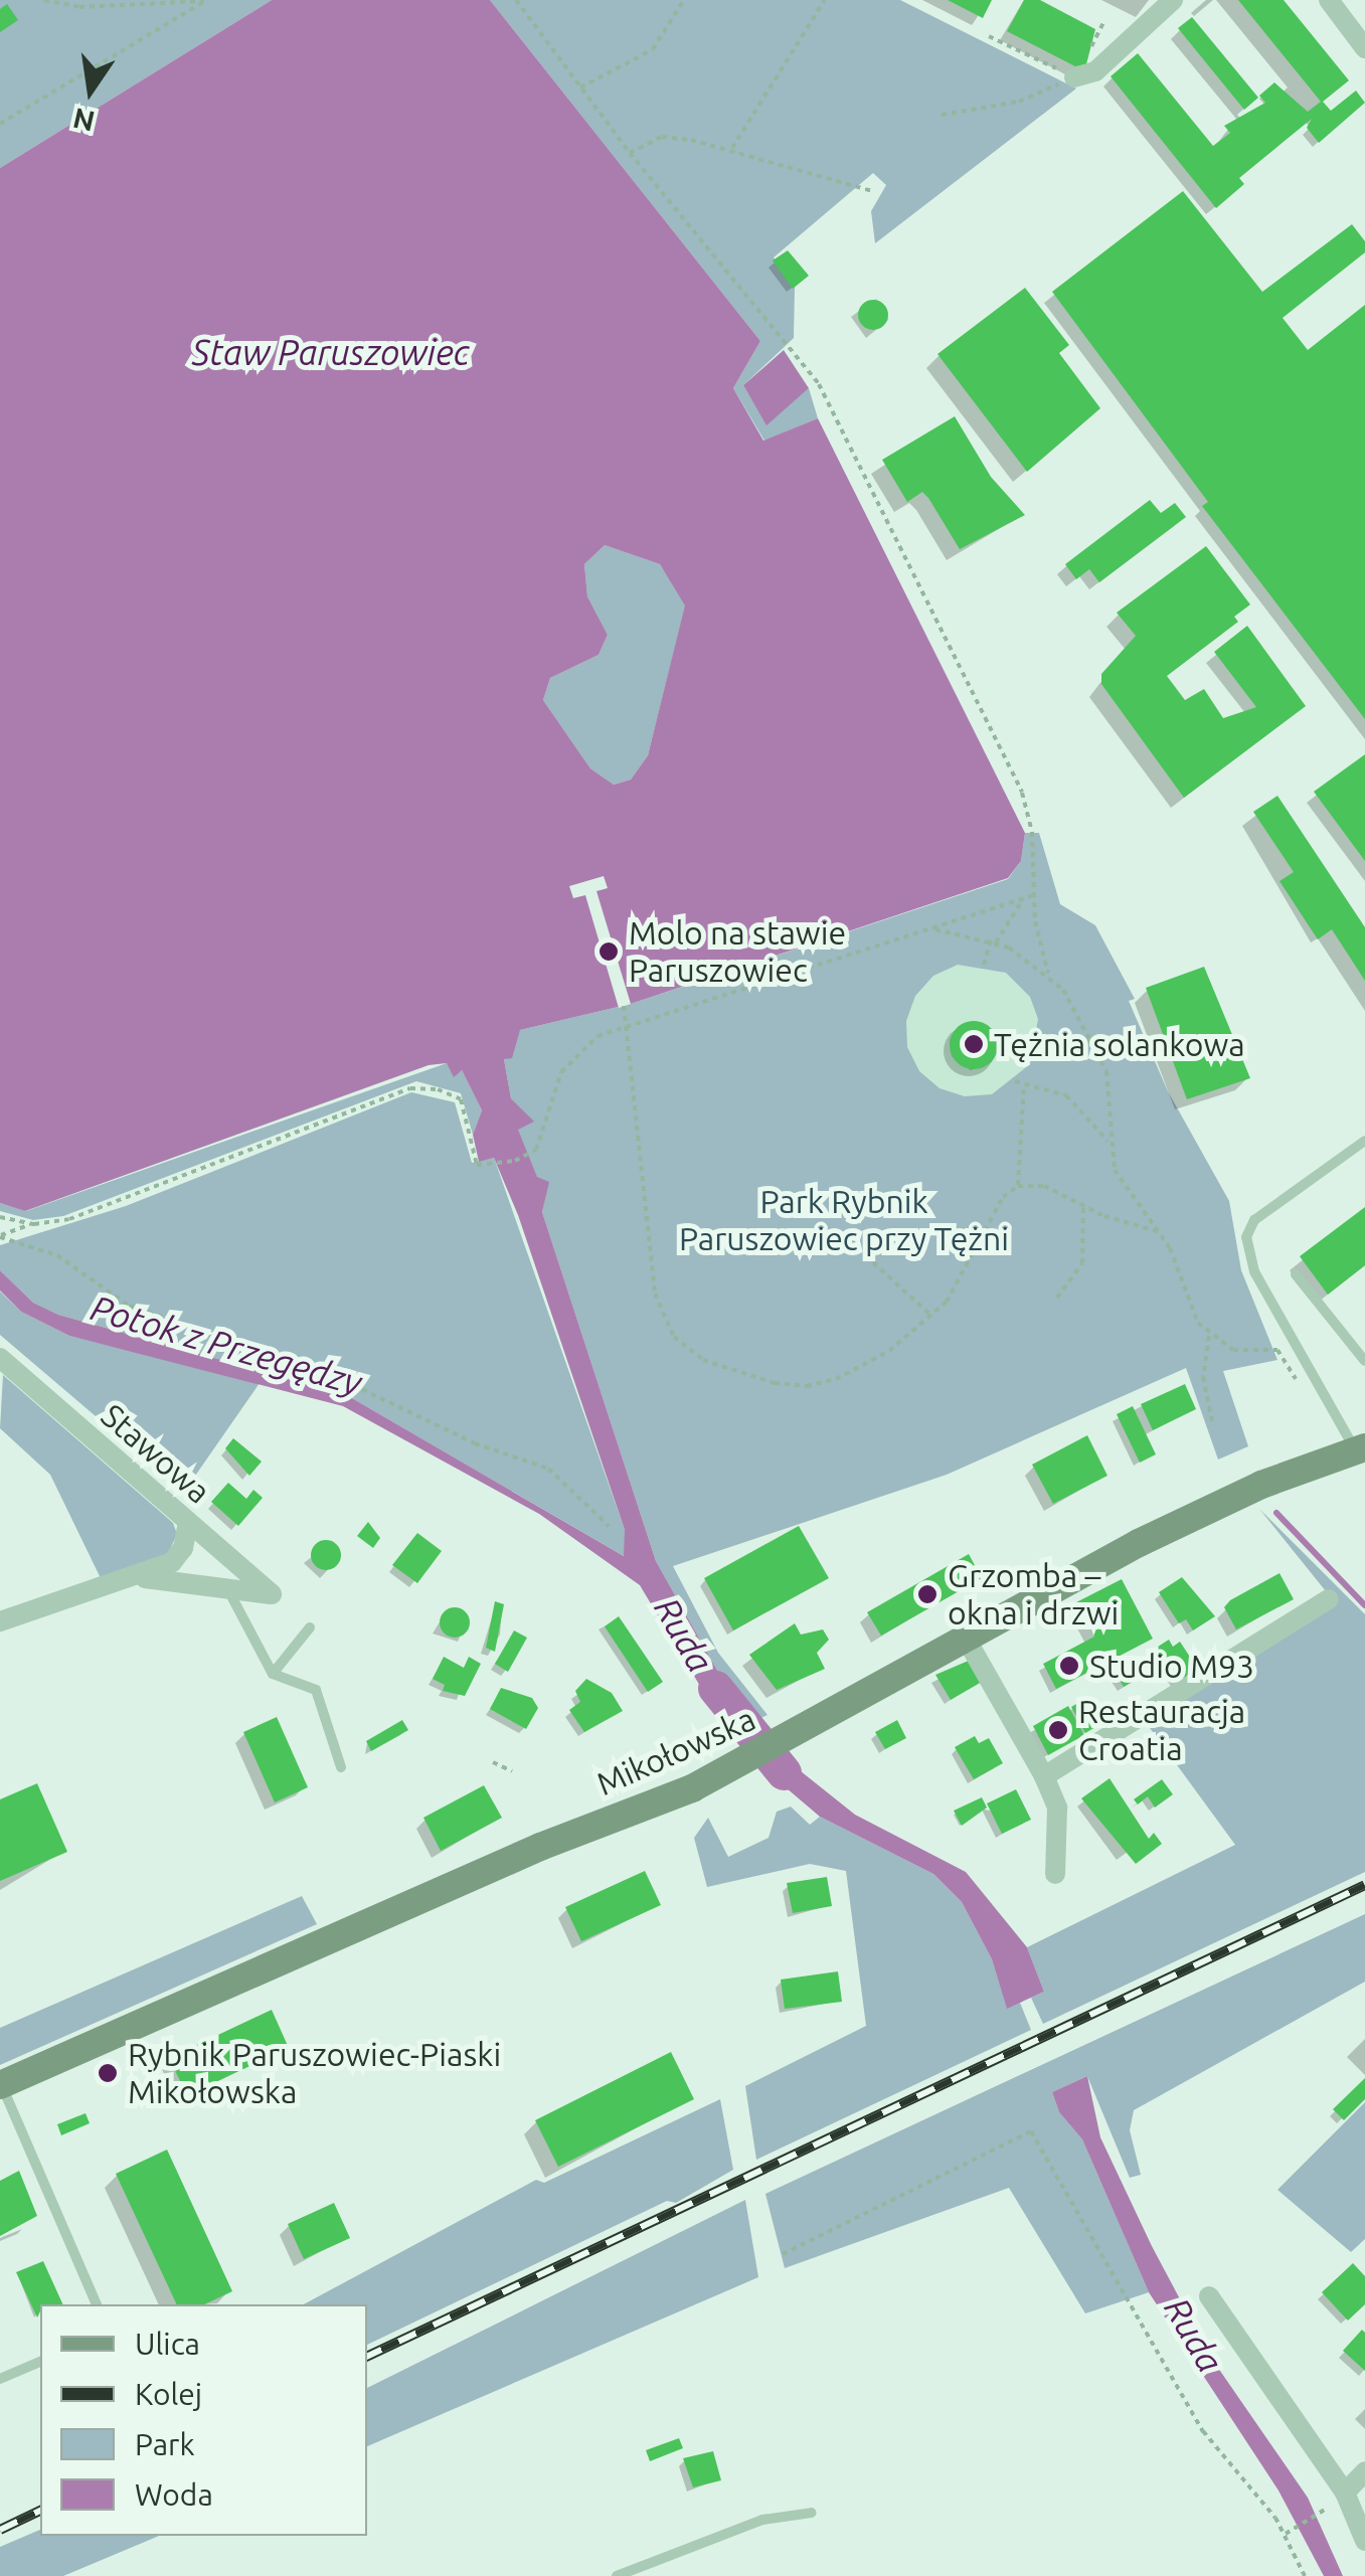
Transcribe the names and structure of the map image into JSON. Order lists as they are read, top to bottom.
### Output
{
  "streets": {
    "main road": ["Mikołowska"],
    "street": ["Stawowa"]
  },
  "water": ["Staw Paruszowiec", "Potok z Przegędzy", "Ruda"],
  "parks": ["Park Rybnik Paruszowiec przy Tężni"],
  "places": [
    "Molo na stawie Paruszowiec",
    "Tężnia solankowa",
    "Grzomba – okna i drzwi",
    "Studio M93",
    "Restauracja Croatia",
    "Rybnik Paruszowiec-Piaski Mikołowska"
  ],
  "legend": [
    "Ulica",
    "Kolej",
    "Park",
    "Woda"
  ],
  "north": "bottom"
}
